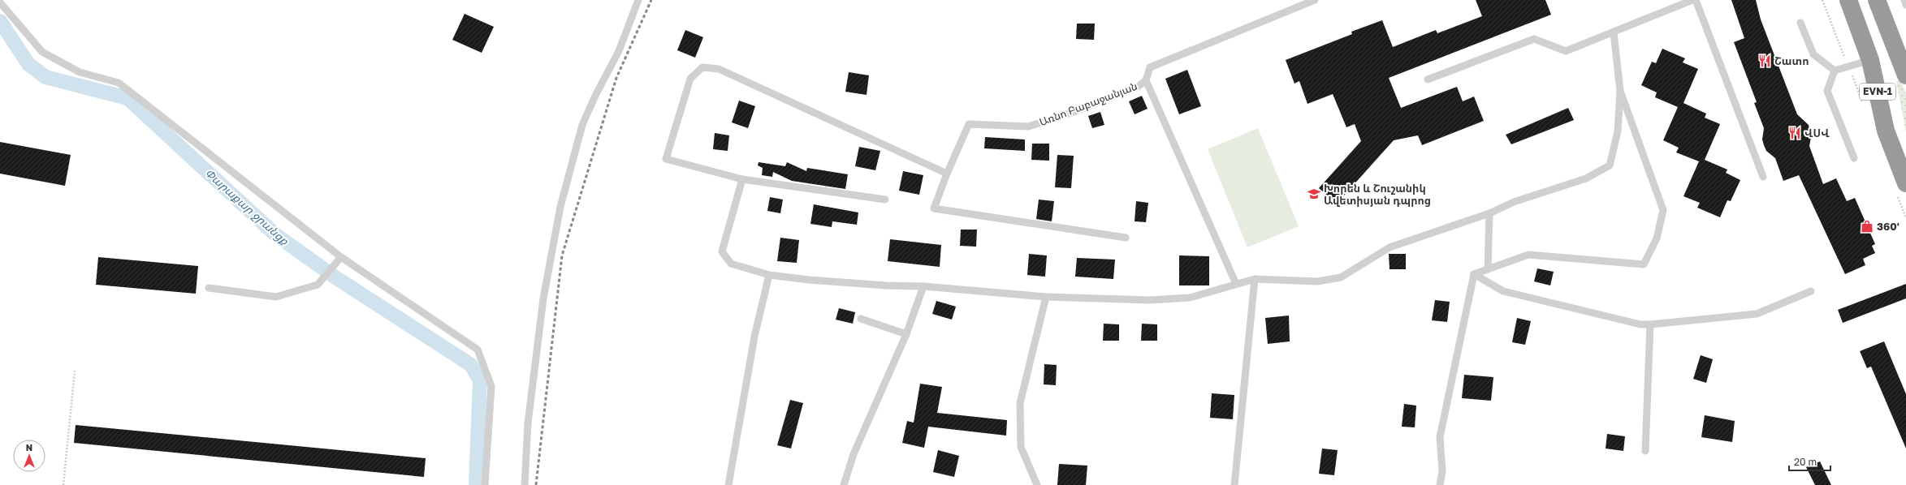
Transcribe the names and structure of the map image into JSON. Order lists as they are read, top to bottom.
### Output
{
  "streets": {
    "highway": ["EVN-1"],
    "lane": ["Առնո Բաբաջանյան"]
  },
  "water": ["Փարաքար ջրանցք"],
  "places": {
    "restaurant": ["Շատո", "ՎՍՎ"],
    "school or university": ["Խորեն և Շուշանիկ Ավետիսյան դպրոց"],
    "shop": ["360'"]
  },
  "scale_bar": "20 m",
  "north": "top"
}
